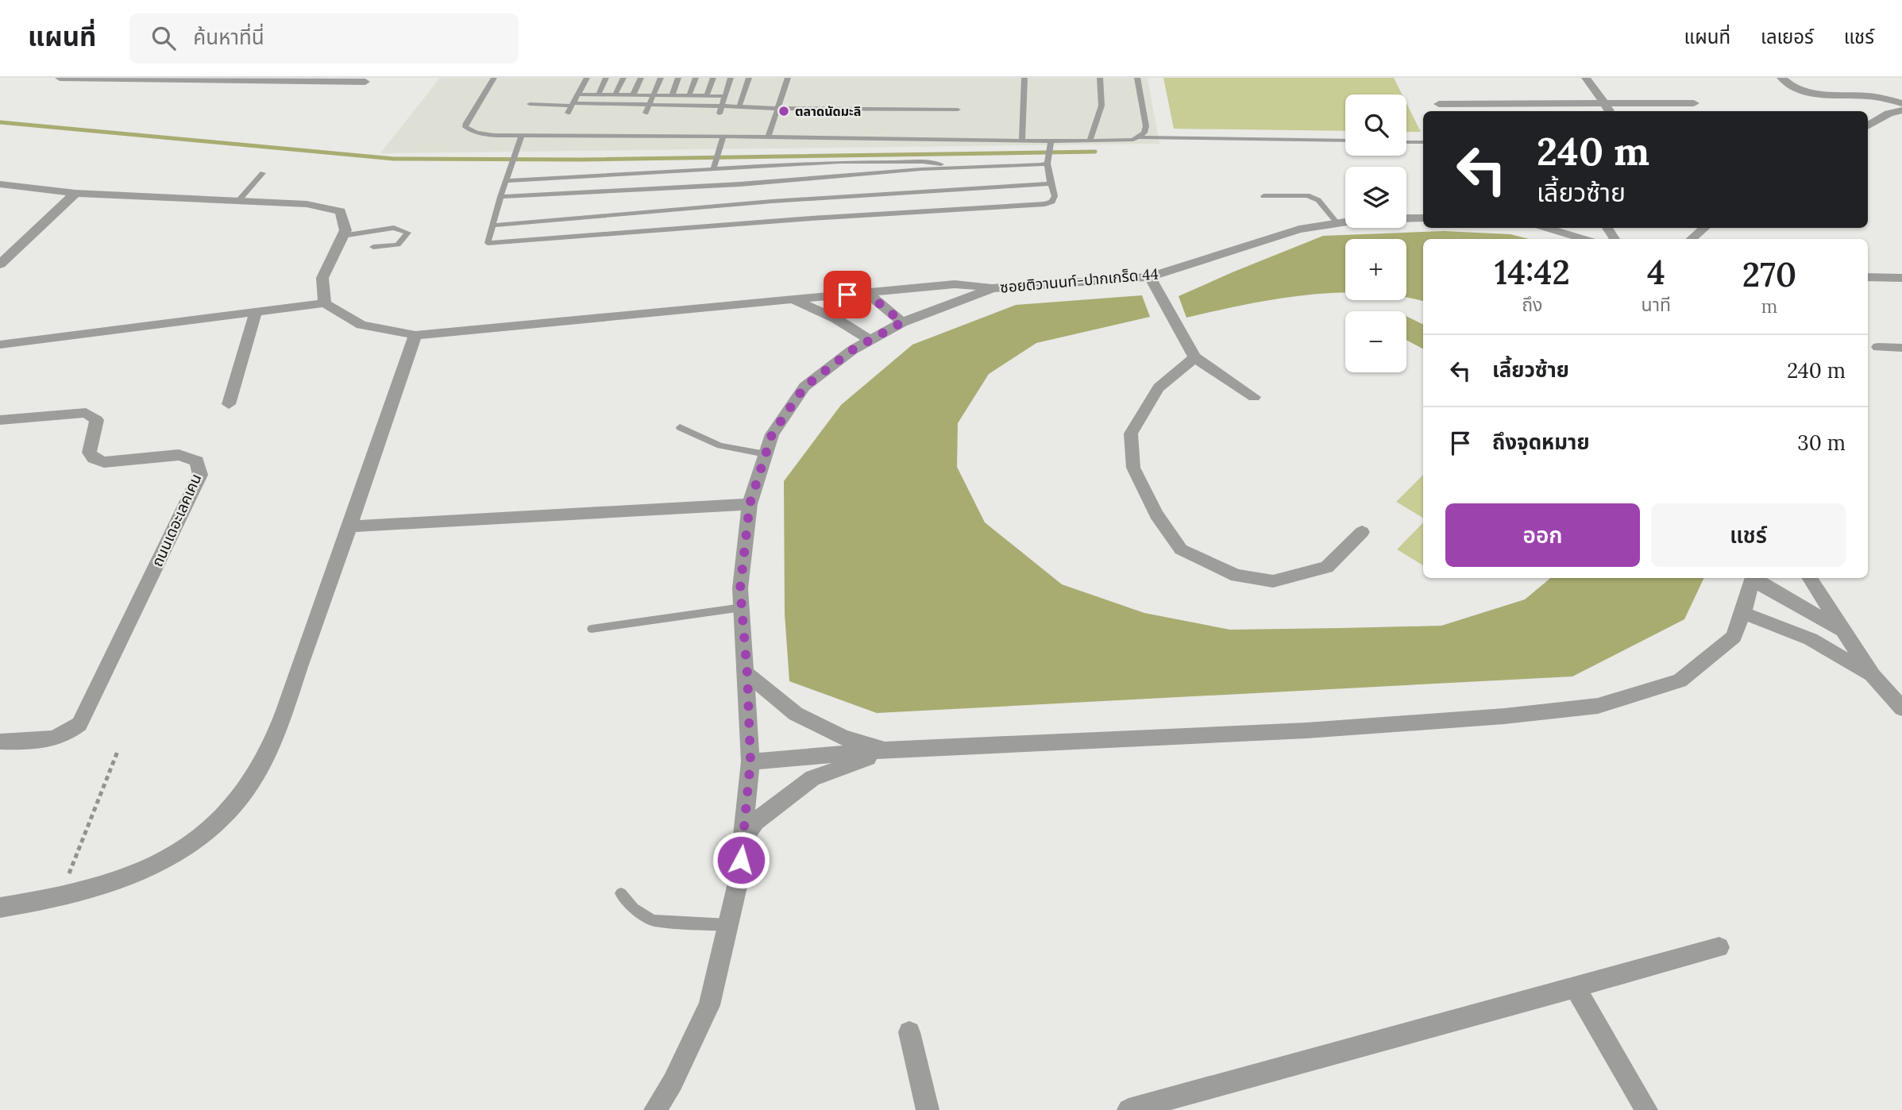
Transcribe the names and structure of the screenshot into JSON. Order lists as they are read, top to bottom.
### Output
{
  "streets": {
    "street": ["ซอยติวานนท์-ปากเกร็ด 44", "ถนนเดอะเลคเคน"]
  },
  "places": ["ตลาดนัดมะลิ"],
  "page": {
    "header": "แผนที่",
    "search": "ค้นหาที่นี่",
    "nav": ["แผนที่", "เลเยอร์", "แชร์"],
    "map_buttons": ["+", "−"],
    "turn": ["240 m", "เลี้ยวซ้าย"],
    "eta": [
      "14:42",
      "ถึง",
      "4",
      "นาที",
      "270",
      "m"
    ],
    "list": [
      {
        "name": "เลี้ยวซ้าย",
        "value": "240 m"
      },
      {
        "name": "ถึงจุดหมาย",
        "value": "30 m"
      }
    ],
    "buttons": ["ออก", "แชร์"]
  }
}
